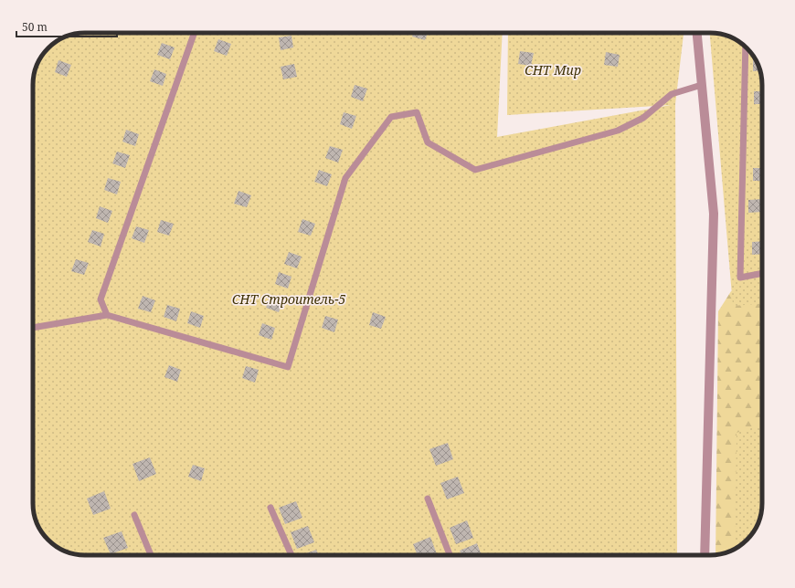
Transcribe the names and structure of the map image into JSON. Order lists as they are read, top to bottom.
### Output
{
  "parks": ["СНТ Мир", "СНТ Строитель-5"],
  "scale_bar": "50 m"
}
